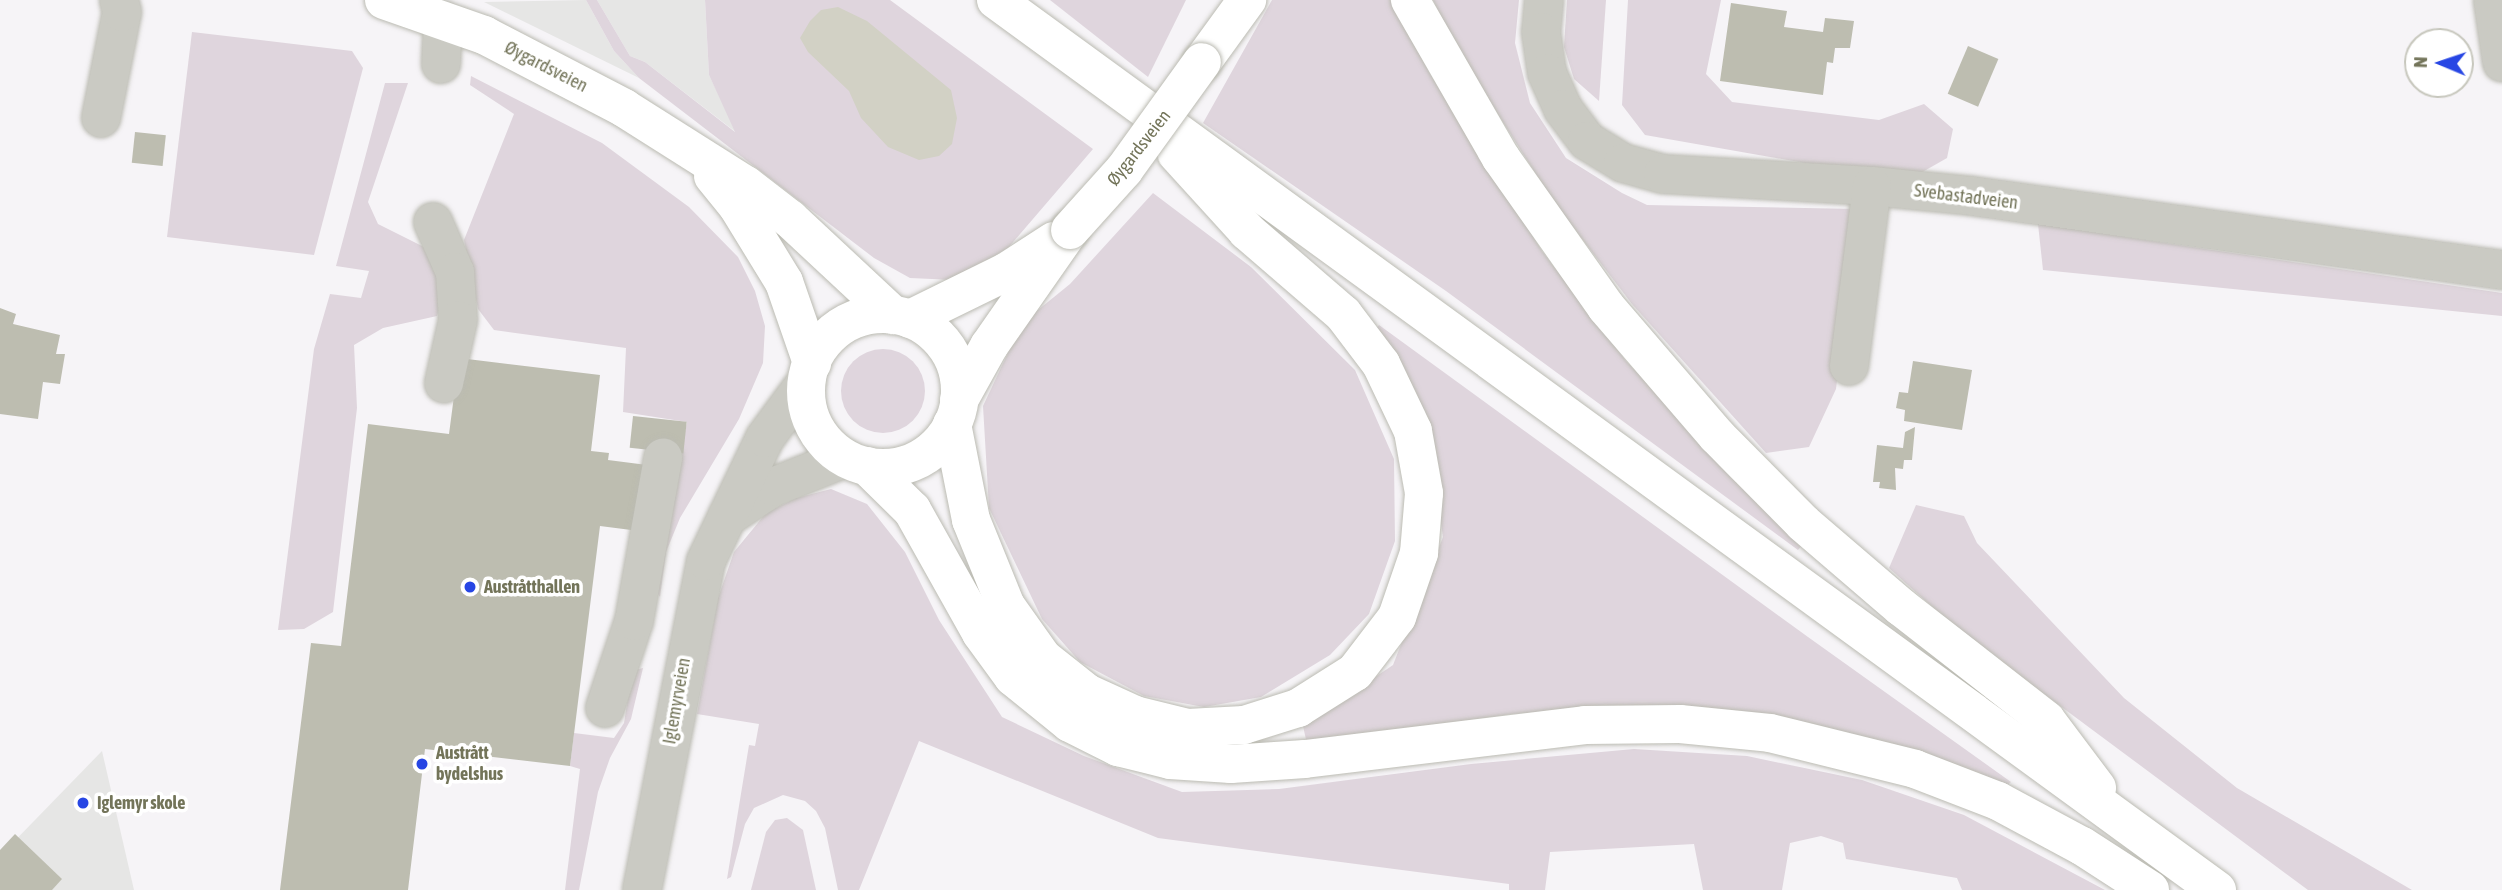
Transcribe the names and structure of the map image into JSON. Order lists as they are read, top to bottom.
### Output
{
  "streets": {
    "main road": ["Øygardsveien"],
    "street": ["Svebastadveien", "Iglemyrveien"]
  },
  "crossings": [
    ["Øygardsveien", "Iglemyrveien"]
  ],
  "places": ["Austråtthallen", "Austrått bydelshus", "Iglemyr skole"],
  "north": "left"
}
